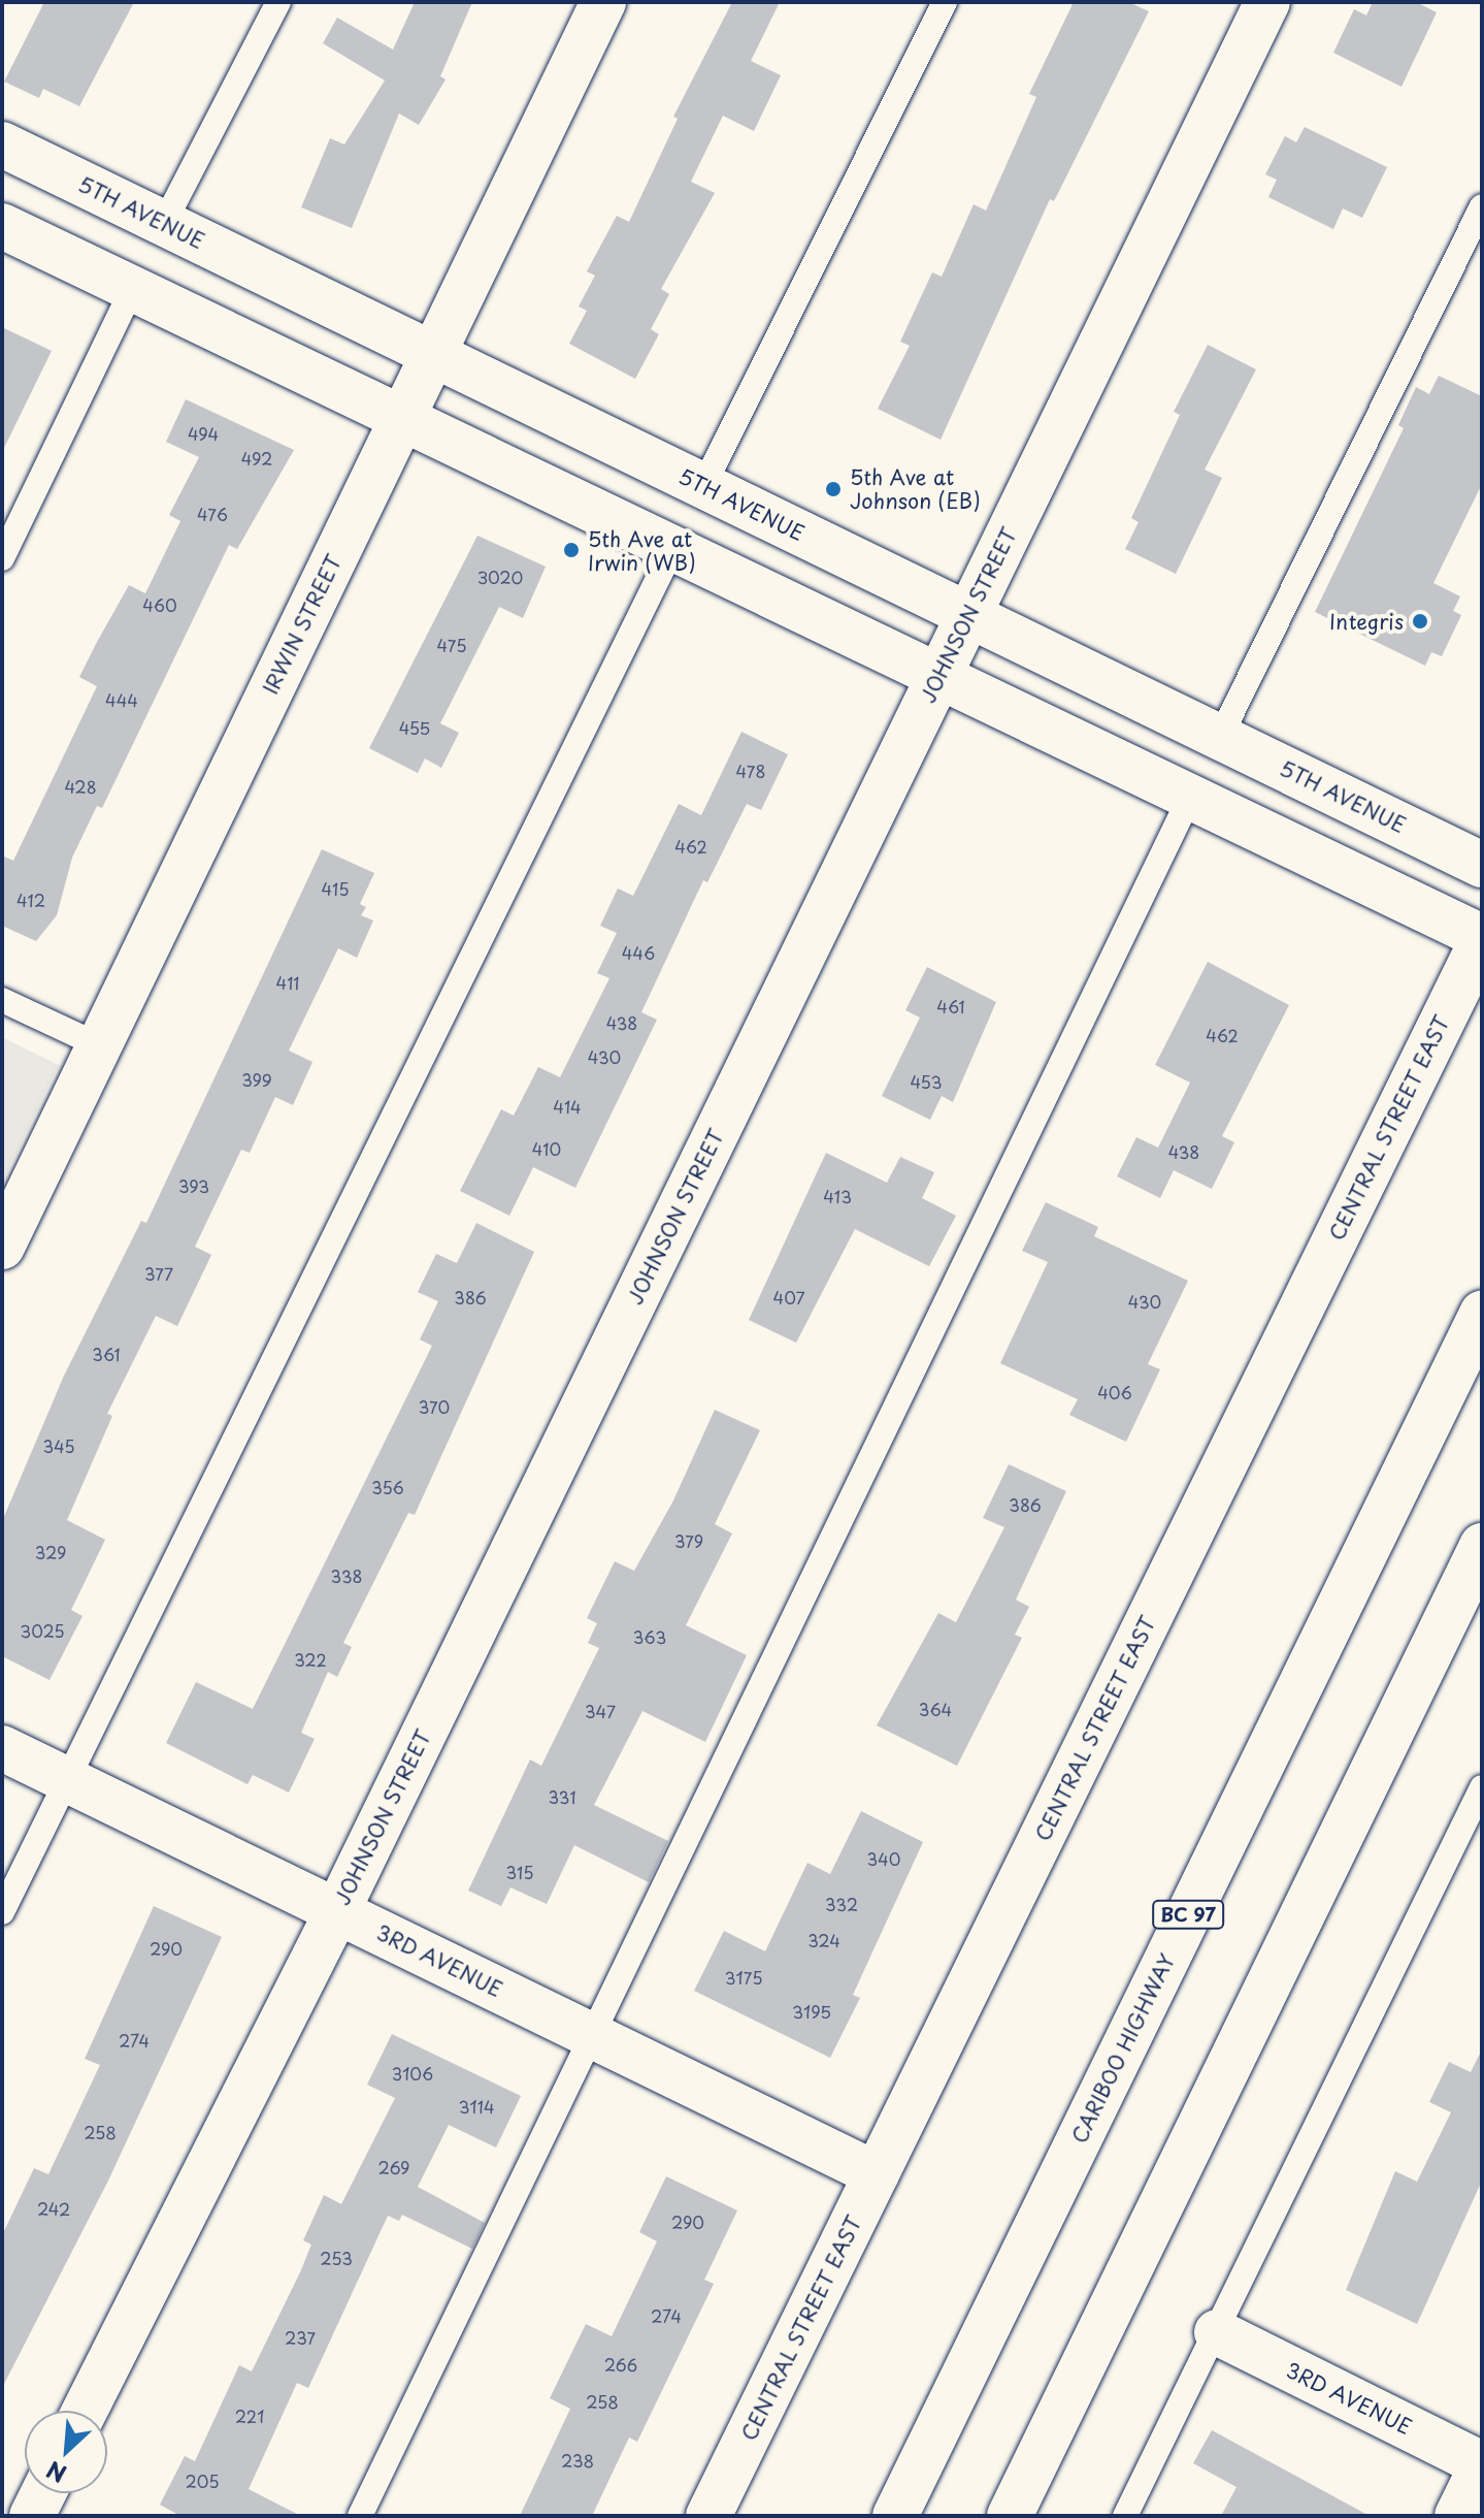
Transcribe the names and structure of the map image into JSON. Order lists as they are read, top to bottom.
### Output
{
  "streets": {
    "main road": [
      "5TH AVENUE",
      "JOHNSON STREET",
      "IRWIN STREET",
      "CENTRAL STREET EAST",
      "BC 97",
      "3RD AVENUE",
      "CARIBOO HIGHWAY"
    ]
  },
  "crossings": [
    ["5TH AVENUE", "JOHNSON STREET"],
    ["5TH AVENUE", "IRWIN STREET"],
    ["JOHNSON STREET", "3RD AVENUE"],
    ["CENTRAL STREET EAST", "3RD AVENUE"]
  ],
  "places": ["5th Ave at Johnson (EB)", "5th Ave at Irwin (WB)", "Integris"],
  "house_numbers": [
    "494",
    "492",
    "476",
    "3020",
    "460",
    "475",
    "444",
    "455",
    "478",
    "428",
    "462",
    "415",
    "412",
    "446",
    "411",
    "461",
    "438",
    "462",
    "430",
    "399",
    "453",
    "414",
    "410",
    "438",
    "393",
    "413",
    "377",
    "386",
    "407",
    "430",
    "361",
    "406",
    "370",
    "345",
    "356",
    "386",
    "379",
    "329",
    "338",
    "3025",
    "363",
    "322",
    "364",
    "347",
    "331",
    "340",
    "315",
    "332",
    "324",
    "290",
    "3175",
    "3195",
    "274",
    "3106",
    "3114",
    "258",
    "269",
    "242",
    "290",
    "253",
    "274",
    "237",
    "266",
    "258",
    "221",
    "238",
    "205"
  ],
  "north": "bottom left"
}
